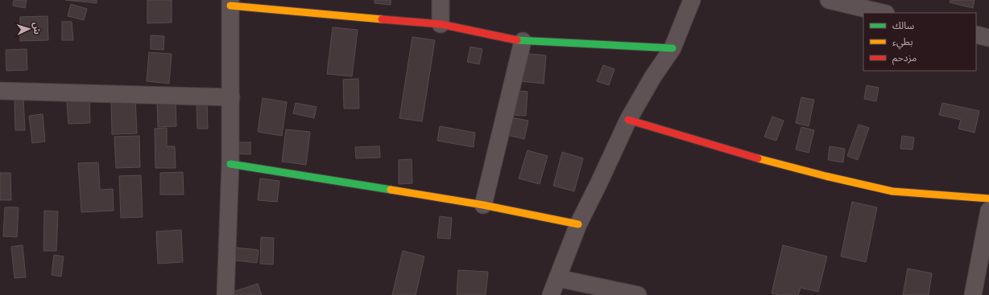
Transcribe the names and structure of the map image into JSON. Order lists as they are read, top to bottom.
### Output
{
  "legend": ["سالك", "بطيء", "مزدحم"],
  "north": "right"
}
